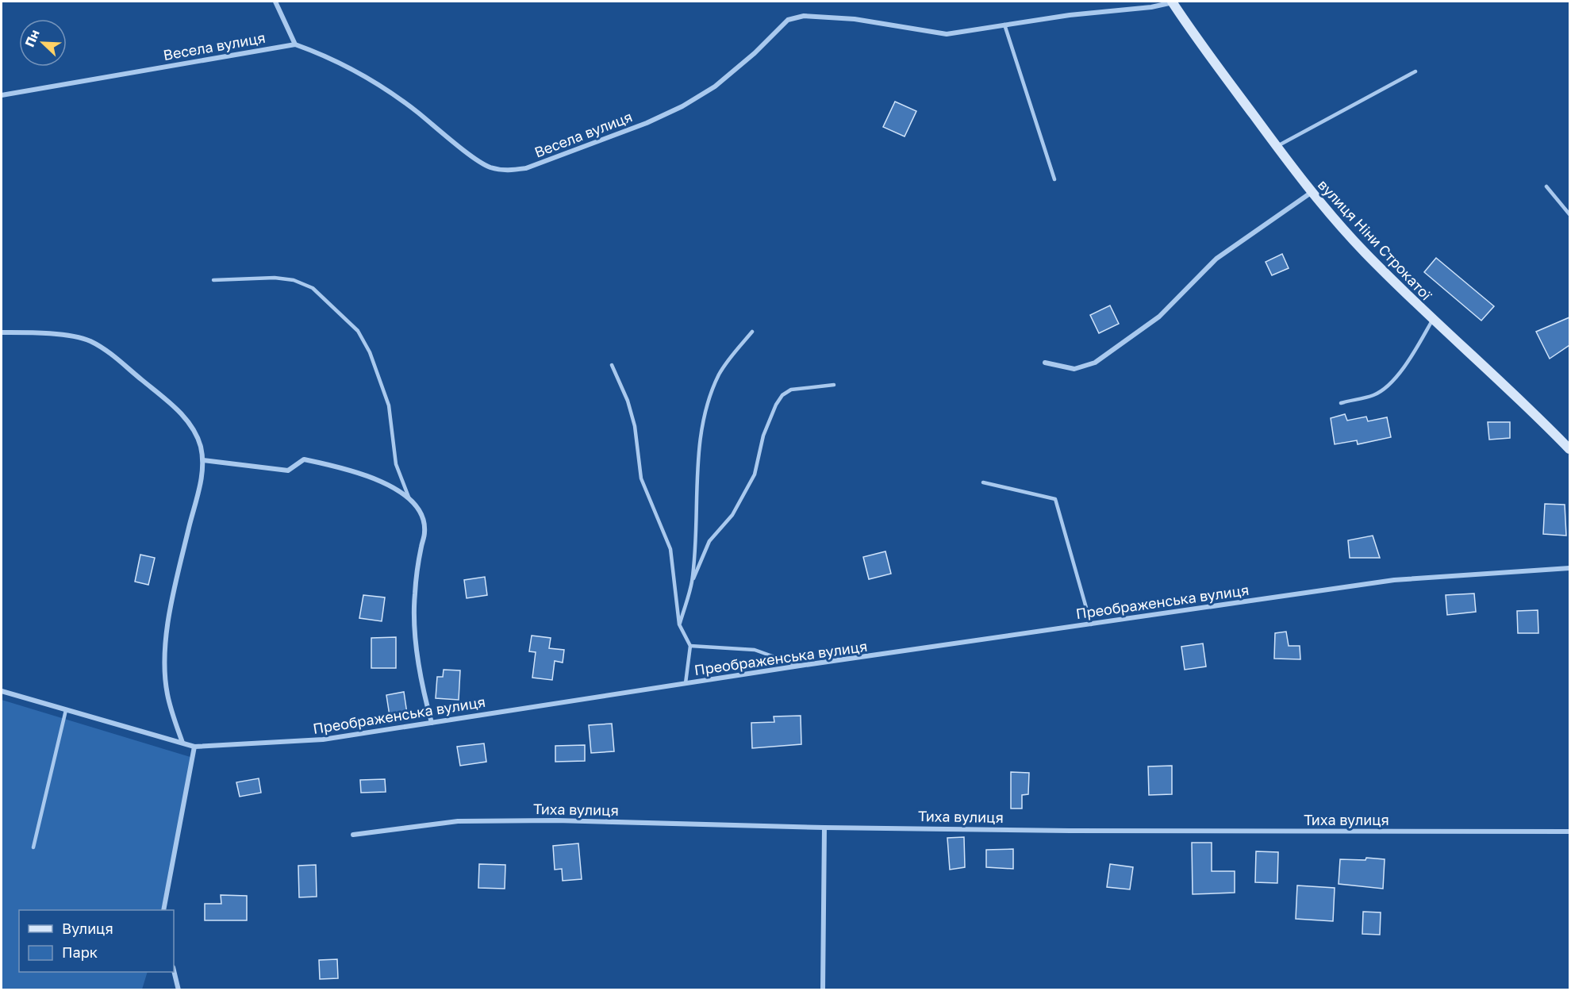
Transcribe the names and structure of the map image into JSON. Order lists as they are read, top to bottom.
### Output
{
  "streets": {
    "street": [
      "Весела вулиця",
      "вулиця Ніни Строкатої",
      "Преображенська вулиця",
      "Тиха вулиця"
    ]
  },
  "crossings": [
    ["Весела вулиця", "вулиця Ніни Строкатої"]
  ],
  "legend": ["Вулиця", "Парк"],
  "north": "top left"
}
